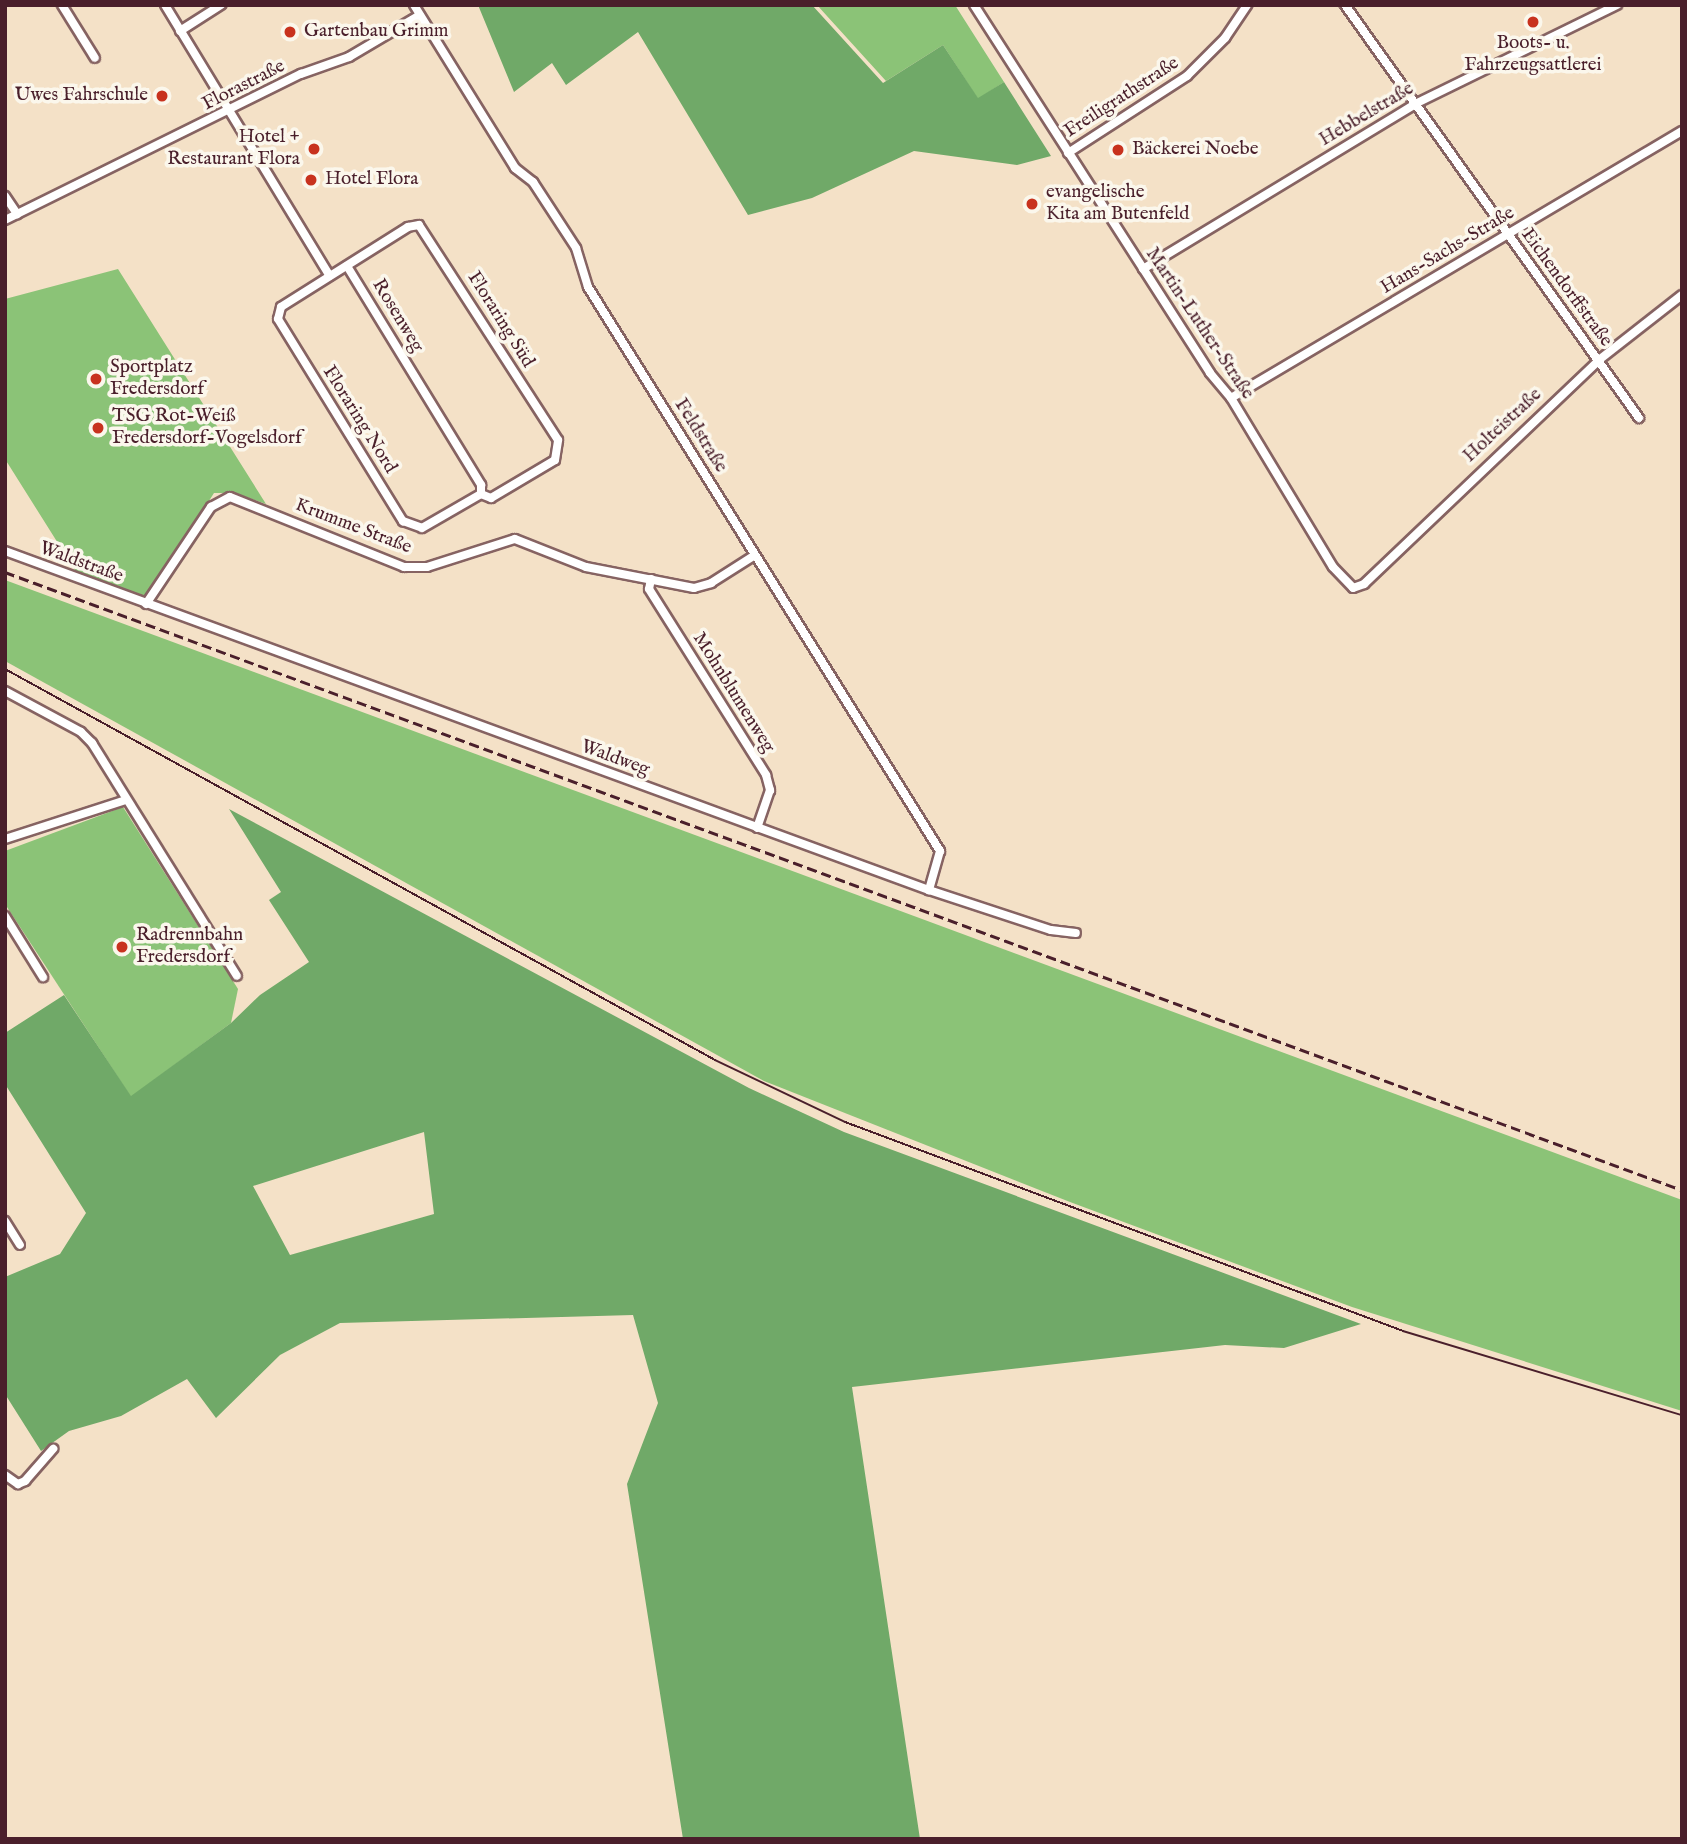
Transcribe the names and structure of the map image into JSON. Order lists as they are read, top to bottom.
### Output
{
  "streets": {
    "street": [
      "Florastraße",
      "Freiligrathstraße",
      "Hebbelstraße",
      "Hans-Sachs-Straße",
      "Eichendorffstraße",
      "Rosenweg",
      "Floraring Süd",
      "Martin-Luther-Straße",
      "Floraring Nord",
      "Holteistraße",
      "Feldstraße",
      "Krumme Straße",
      "Waldstraße",
      "Mohnblumenweg",
      "Waldweg"
    ]
  },
  "crossings": [
    ["Florastraße", "Feldstraße"],
    ["Freiligrathstraße", "Martin-Luther-Straße"],
    ["Hebbelstraße", "Eichendorffstraße"],
    ["Hebbelstraße", "Martin-Luther-Straße"],
    ["Hans-Sachs-Straße", "Eichendorffstraße"],
    ["Hans-Sachs-Straße", "Martin-Luther-Straße"],
    ["Eichendorffstraße", "Holteistraße"],
    ["Rosenweg", "Floraring Süd"],
    ["Rosenweg", "Floraring Nord"],
    ["Floraring Süd", "Floraring Nord"],
    ["Martin-Luther-Straße", "Holteistraße"],
    ["Feldstraße", "Krumme Straße"],
    ["Feldstraße", "Waldweg"],
    ["Krumme Straße", "Waldstraße"],
    ["Krumme Straße", "Mohnblumenweg"],
    ["Krumme Straße", "Waldweg"],
    ["Waldstraße", "Waldweg"],
    ["Mohnblumenweg", "Waldweg"]
  ],
  "places": [
    "Boots- u. Fahrzeugsattlerei",
    "Gartenbau Grimm",
    "Uwes Fahrschule",
    "Hotel + Restaurant Flora",
    "Bäckerei Noebe",
    "Hotel Flora",
    "evangelische Kita am Butenfeld",
    "Sportplatz Fredersdorf",
    "TSG Rot-Weiß Fredersdorf-Vogelsdorf",
    "Radrennbahn Fredersdorf"
  ]
}
